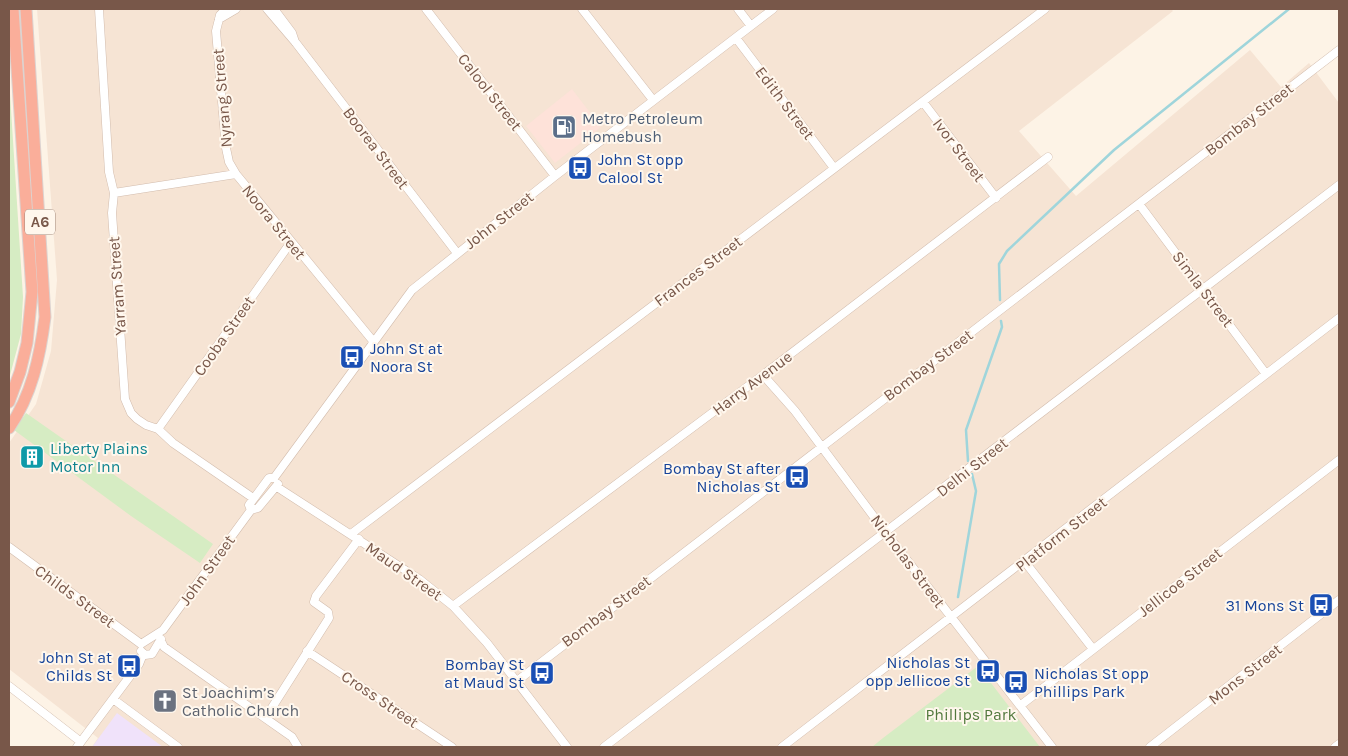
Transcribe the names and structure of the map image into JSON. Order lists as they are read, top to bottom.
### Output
{
  "streets": {
    "highway": ["A6"],
    "street": [
      "Calool Street",
      "Nyrang Street",
      "Edith Street",
      "Bombay Street",
      "Boorea Street",
      "Ivor Street",
      "John Street",
      "Noora Street",
      "Frances Street",
      "Yarram Street",
      "Simla Street",
      "Cooba Street",
      "Harry Avenue",
      "Delhi Street",
      "Platform Street",
      "Nicholas Street",
      "Maud Street",
      "Jellicoe Street",
      "Childs Street",
      "Mons Street",
      "Cross Street"
    ]
  },
  "crossings": [
    ["Calool Street", "John Street"],
    ["Nyrang Street", "Noora Street"],
    ["Edith Street", "John Street"],
    ["Edith Street", "Frances Street"],
    ["Bombay Street", "Simla Street"],
    ["Bombay Street", "Nicholas Street"],
    ["Bombay Street", "Maud Street"],
    ["Boorea Street", "John Street"],
    ["Ivor Street", "Frances Street"],
    ["Ivor Street", "Harry Avenue"],
    ["John Street", "Noora Street"],
    ["John Street", "Yarram Street"],
    ["John Street", "Maud Street"],
    ["John Street", "Childs Street"],
    ["Noora Street", "Yarram Street"],
    ["Noora Street", "Cooba Street"],
    ["Frances Street", "Maud Street"],
    ["Yarram Street", "Cooba Street"],
    ["Simla Street", "Delhi Street"],
    ["Simla Street", "Platform Street"],
    ["Harry Avenue", "Nicholas Street"],
    ["Harry Avenue", "Maud Street"],
    ["Delhi Street", "Nicholas Street"],
    ["Platform Street", "Nicholas Street"],
    ["Nicholas Street", "Jellicoe Street"]
  ],
  "parks": ["Phillips Park"],
  "places": {
    "fuel station": ["Metro Petroleum Homebush"],
    "bus stop": [
      "John St opp Calool St",
      "John St at Noora St",
      "Bombay St after Nicholas St",
      "31 Mons St",
      "John St at Childs St",
      "Nicholas St opp Jellicoe St",
      "Bombay St at Maud St",
      "Nicholas St opp Phillips Park"
    ],
    "building": ["Liberty Plains Motor Inn"],
    "church": ["St Joachim’s Catholic Church"]
  }
}
